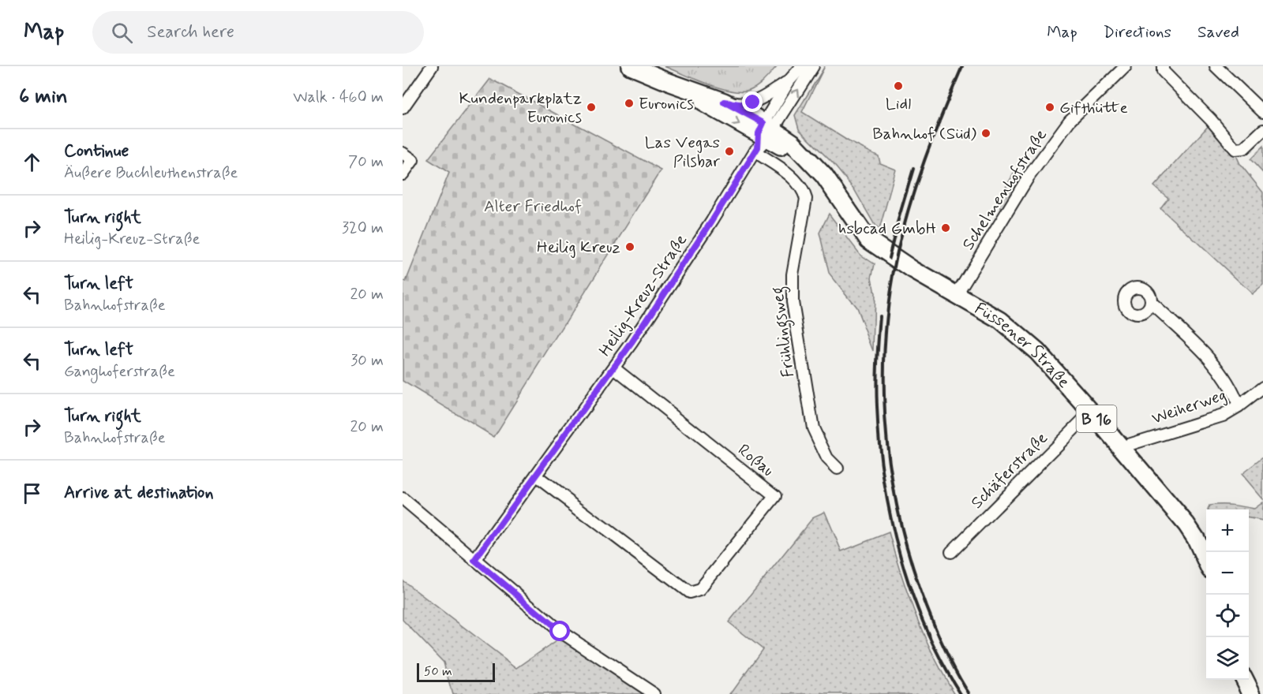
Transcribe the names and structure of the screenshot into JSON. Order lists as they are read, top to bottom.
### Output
{
  "streets": {
    "main road": ["Füssener Straße", "B 16"],
    "street": [
      "Schelmenhofstraße",
      "Heilig-Kreuz-Straße",
      "Frühlingsweg",
      "Weiherweg",
      "Roßau",
      "Schäferstraße"
    ]
  },
  "crossings": [
    ["Schelmenhofstraße", "Füssener Straße"],
    ["Heilig-Kreuz-Straße", "Frühlingsweg"],
    ["Heilig-Kreuz-Straße", "Füssener Straße"],
    ["Heilig-Kreuz-Straße", "B 16"],
    ["Heilig-Kreuz-Straße", "Roßau"],
    ["Frühlingsweg", "Füssener Straße"],
    ["Frühlingsweg", "B 16"],
    ["Füssener Straße", "Weiherweg"],
    ["Füssener Straße", "B 16"],
    ["Füssener Straße", "Schäferstraße"]
  ],
  "parks": ["Alter Friedhof"],
  "places": [
    "Lidl",
    "Euronics",
    "Kundenparkplatz Euronics",
    "Gifthütte",
    "Bahnhof (Süd)",
    "Las Vegas Pilsbar",
    "hsbcad GmbH",
    "Heilig Kreuz"
  ],
  "scale_bar": "50 m",
  "page": {
    "header": "Map",
    "search": "Search here",
    "nav": ["Map", "Directions", "Saved"],
    "heading": ["6 min", "Walk · 460 m"],
    "list": [
      ["Continue", "Äußere Buchleuthenstraße", "70 m"],
      ["Turn right", "Heilig-Kreuz-Straße", "320 m"],
      ["Turn left", "Bahnhofstraße", "20 m"],
      ["Turn left", "Ganghoferstraße", "30 m"],
      ["Turn right", "Bahnhofstraße", "20 m"],
      "Arrive at destination"
    ],
    "map_buttons": ["+", "−"],
    "scale": "50 m"
  }
}
